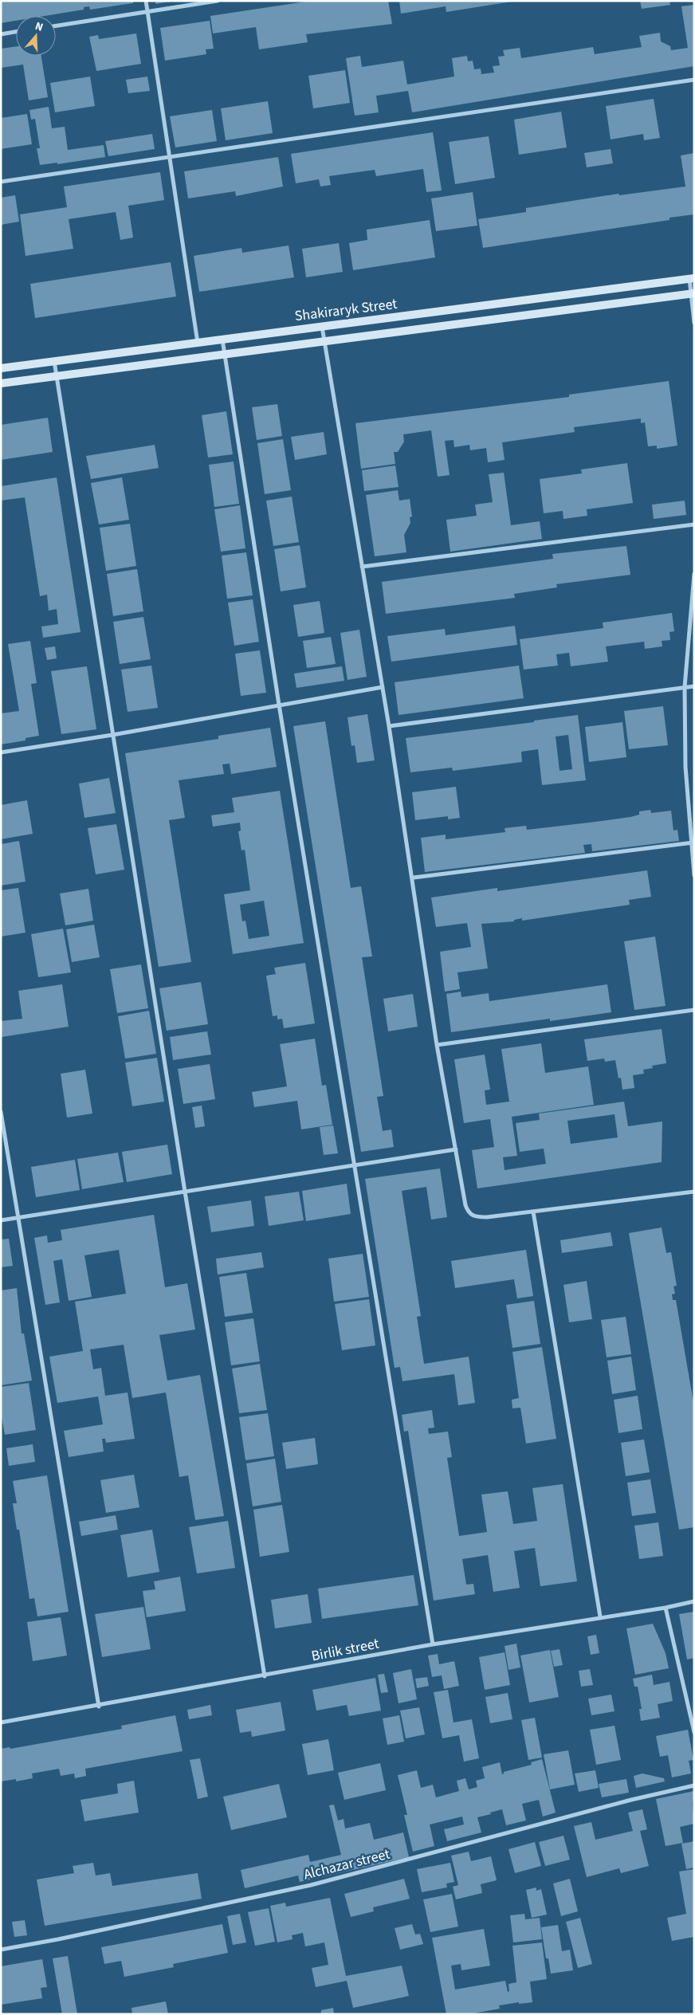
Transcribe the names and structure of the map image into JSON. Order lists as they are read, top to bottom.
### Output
{
  "streets": {
    "main road": ["Shakiraryk Street"],
    "street": ["Birlik street", "Alchazar street"]
  },
  "north": "top"
}
